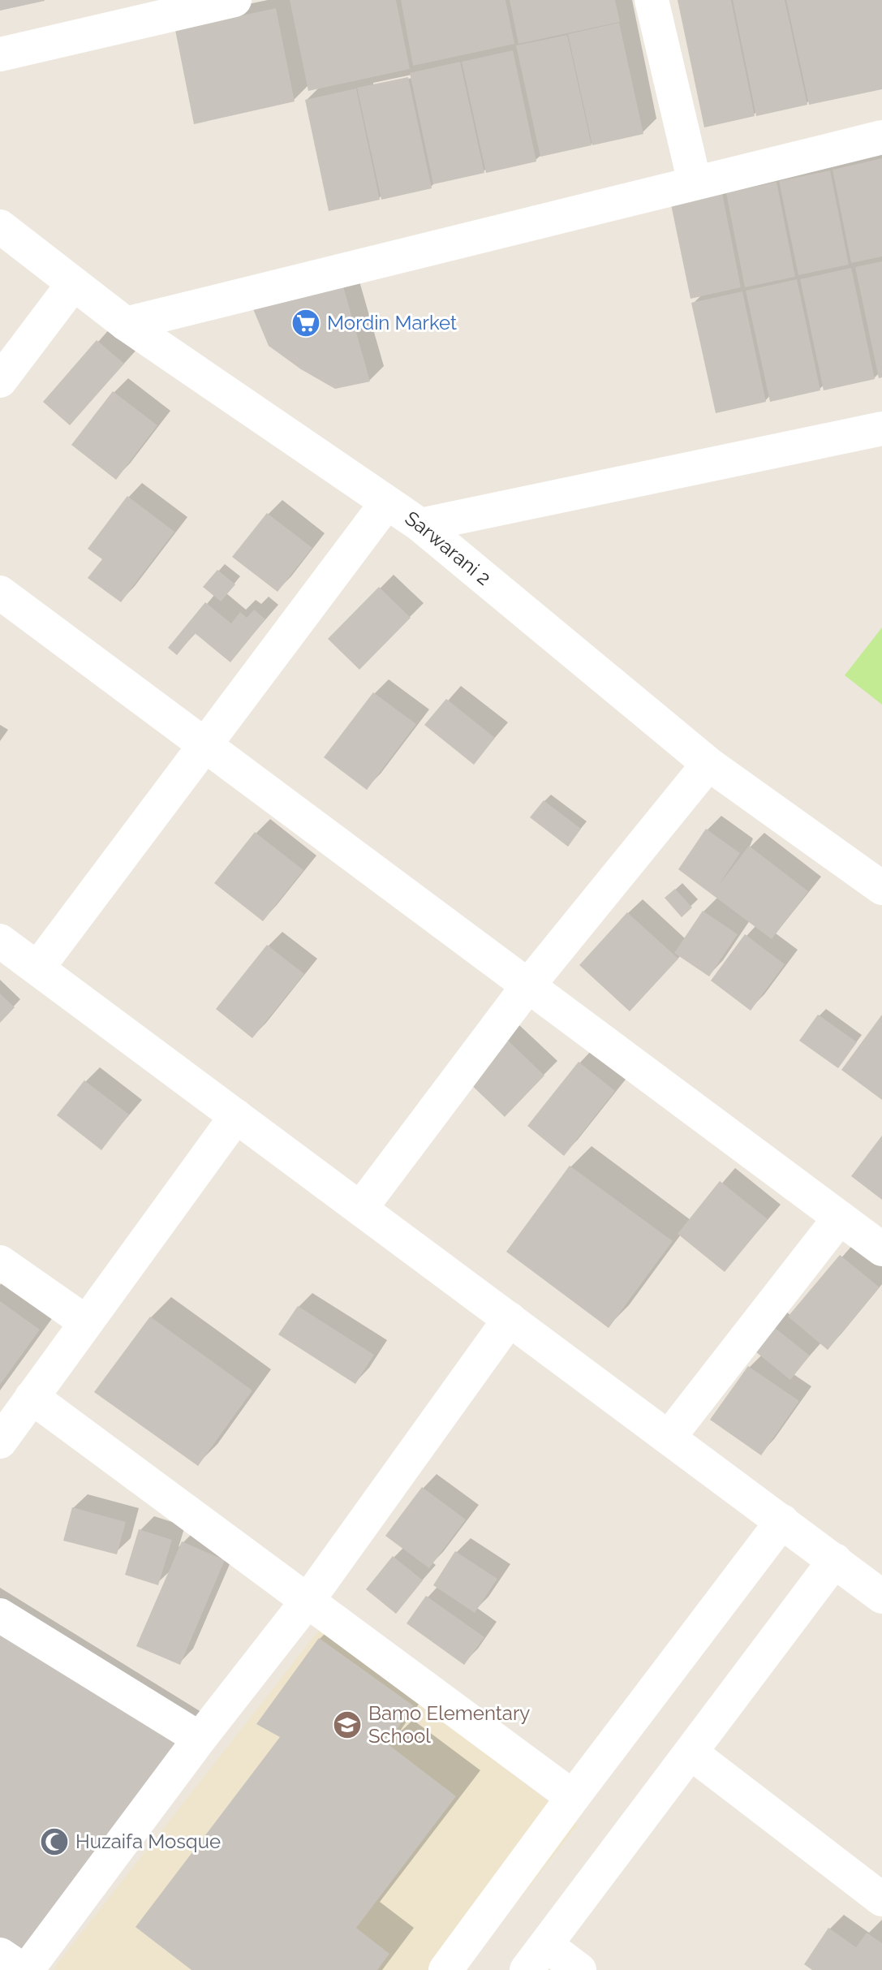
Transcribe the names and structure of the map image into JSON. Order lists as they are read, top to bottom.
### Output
{
  "streets": {
    "street": ["Sarwarani 2"]
  },
  "places": {
    "supermarket": ["Mordin Market"],
    "school or university": ["Bamo Elementary School"],
    "mosque": ["Huzaifa Mosque"]
  }
}
